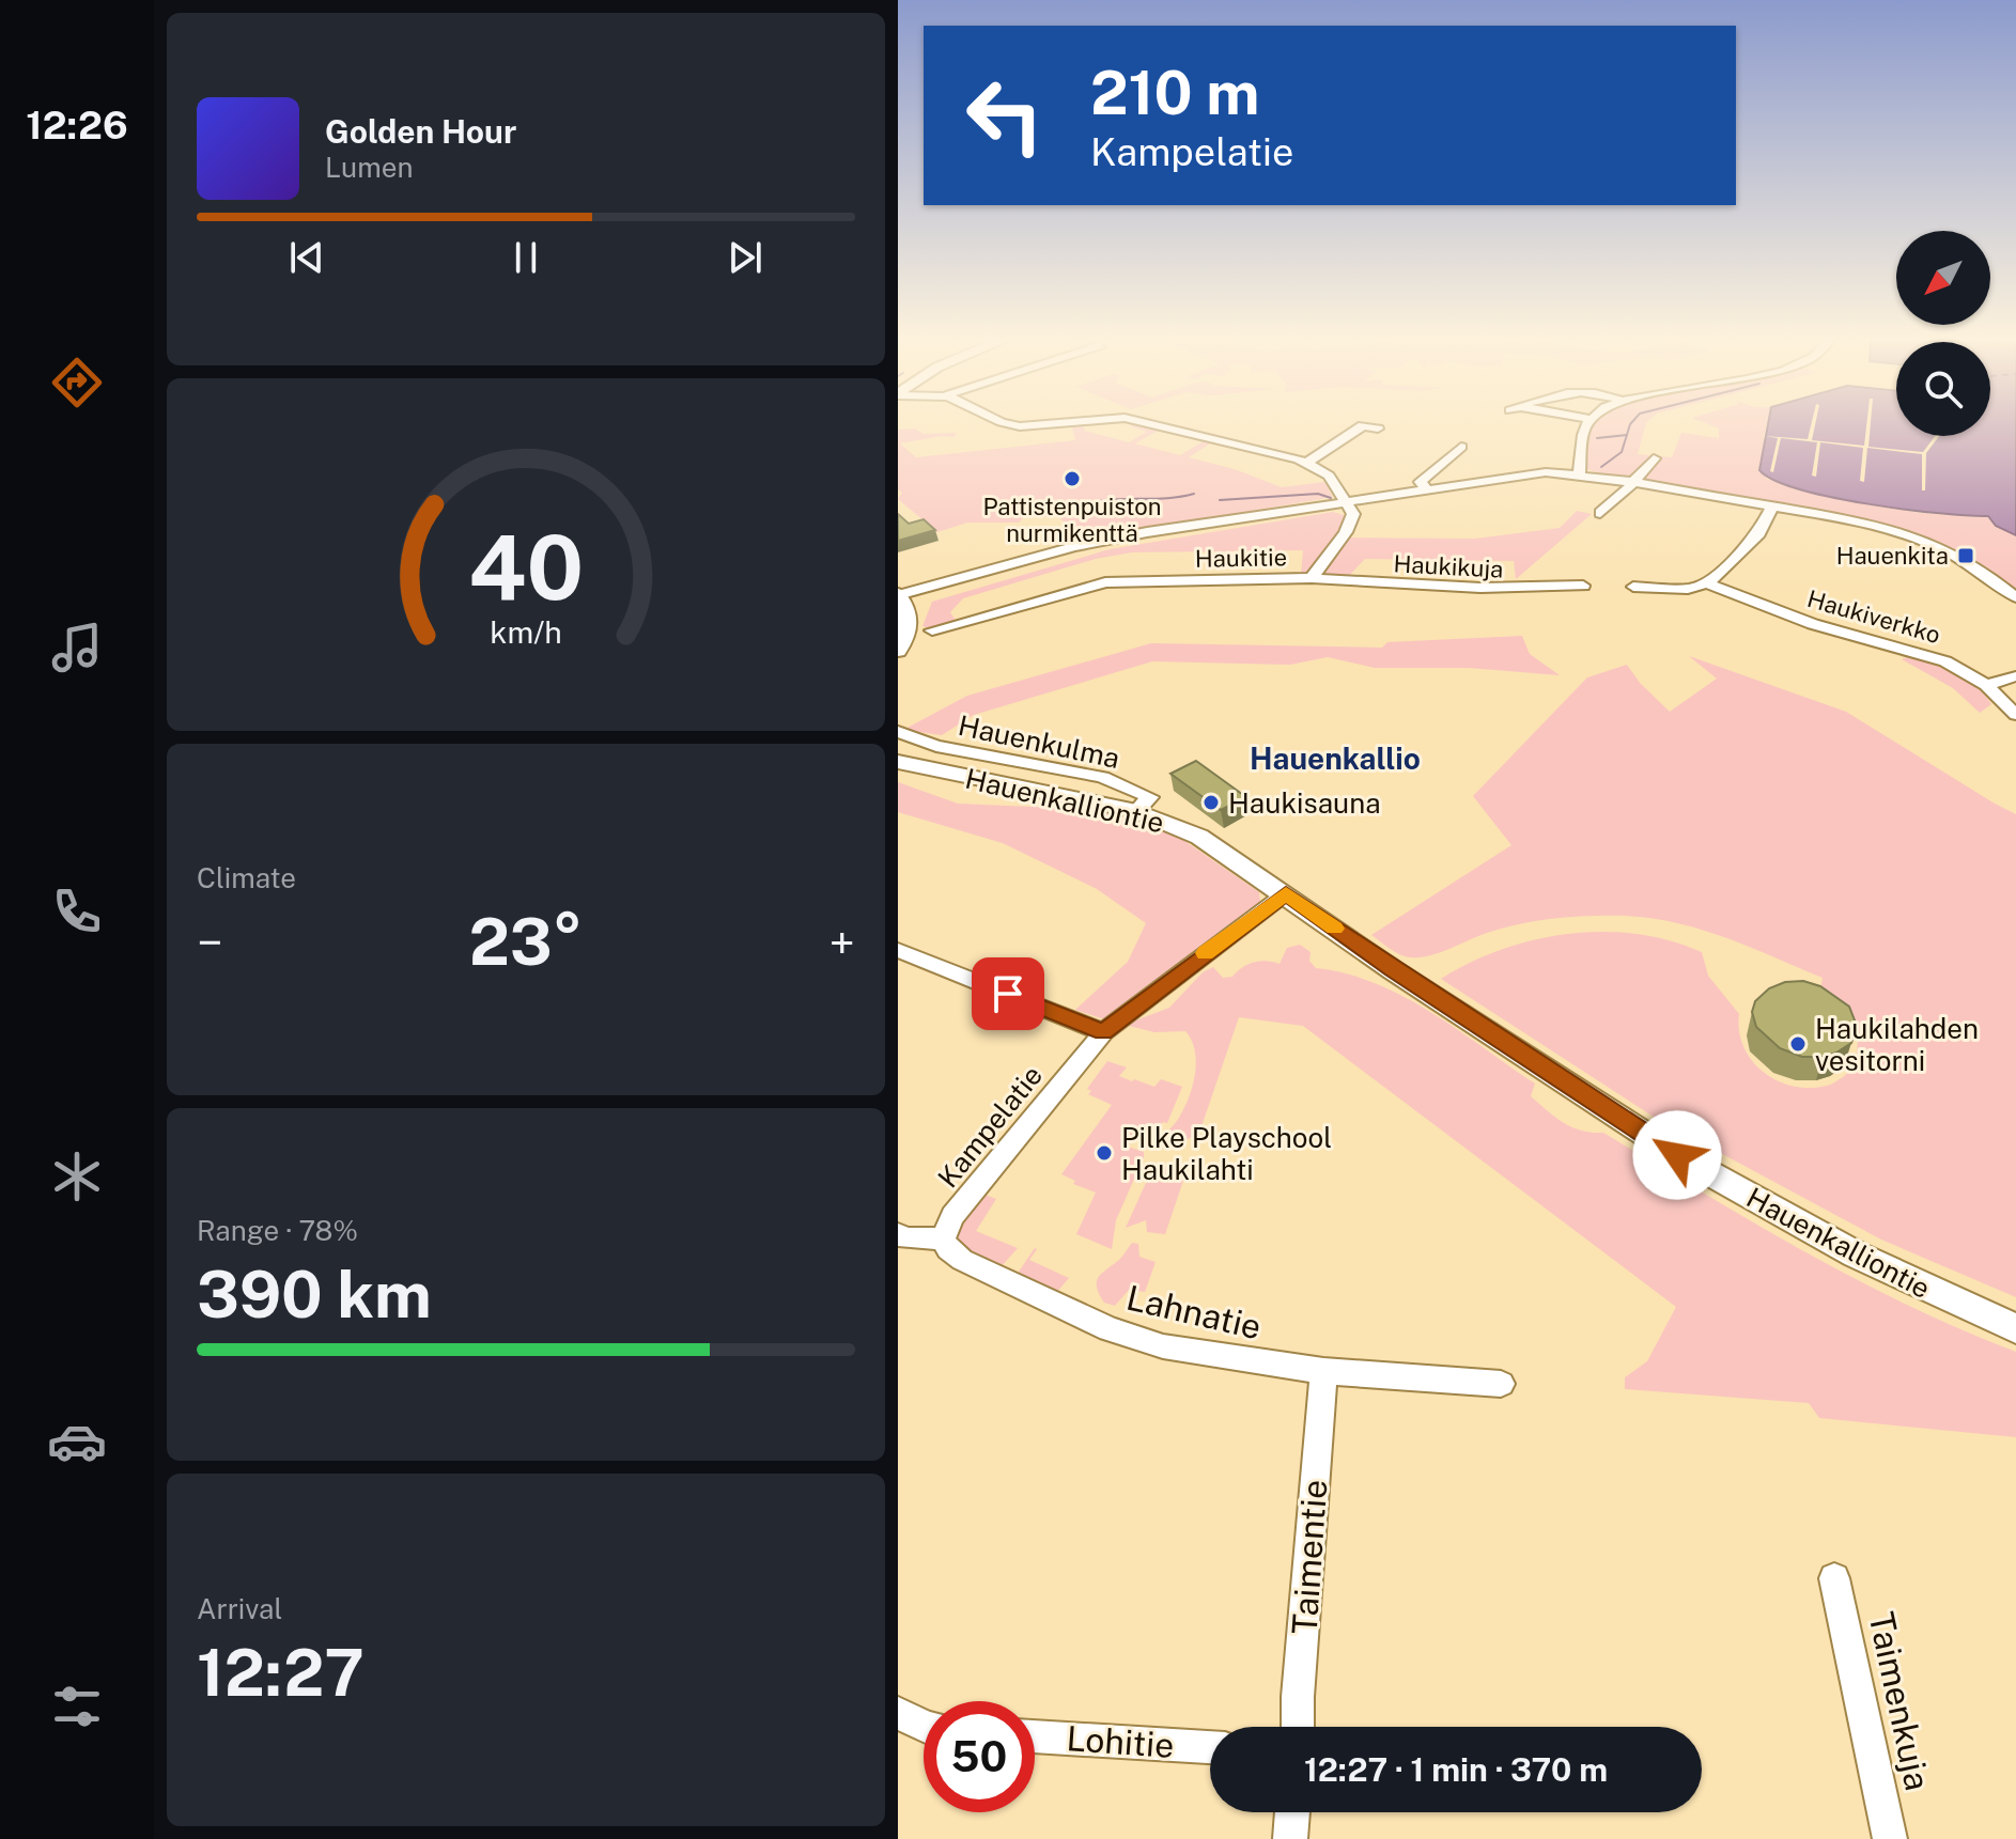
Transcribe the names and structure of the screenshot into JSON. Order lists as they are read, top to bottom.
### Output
{
  "streets": {
    "main road": ["Hauenkalliontie"],
    "street": [
      "Haukitie",
      "Haukikuja",
      "Haukiverkko",
      "Hauenkulma",
      "Kampelatie",
      "Lahnatie",
      "Taimentie",
      "Taimenkuja",
      "Lohitie"
    ]
  },
  "crossings": [
    ["Haukitie", "Haukikuja"],
    ["Hauenkulma", "Hauenkalliontie"],
    ["Hauenkalliontie", "Kampelatie"],
    ["Kampelatie", "Lahnatie"],
    ["Lahnatie", "Taimentie"]
  ],
  "districts": ["Hauenkallio"],
  "places": {
    "other": [
      "Pattistenpuiston nurmikenttä",
      "Haukisauna",
      "Haukilahden vesitorni",
      "Pilke Playschool Haukilahti"
    ],
    "transit": ["Hauenkita"]
  },
  "north": "bottom left",
  "page": {
    "tabs": "12:26",
    "turn": ["210 m", "Kampelatie"],
    "song": ["Golden Hour", "Lumen"],
    "tile": [
      "Climate",
      ["Range · 78%", "390 km"],
      ["Arrival", "12:27"]
    ],
    "heat": ["−", "23°", "+"],
    "limit": "50",
    "trip": "12:27 · 1 min · 370 m",
    "gauge": ["40", "km/h"]
  }
}
